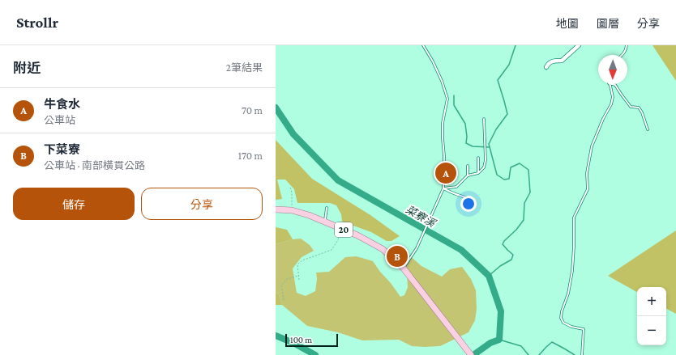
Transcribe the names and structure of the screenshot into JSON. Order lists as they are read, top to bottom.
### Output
{
  "streets": {
    "main road": ["20"]
  },
  "water": ["菜竂溪"],
  "scale_bar": "100 m",
  "north": "bottom",
  "page": {
    "header": "Strollr",
    "nav": ["地圖", "圖層", "分享"],
    "heading": ["附近", "2筆結果"],
    "list": [
      {
        "mark": "A",
        "name": "牛食水",
        "note": "公車站",
        "value": "70 m"
      },
      {
        "mark": "B",
        "name": "下菜寮",
        "note": "公車站 · 南部橫貫公路",
        "value": "170 m"
      }
    ],
    "pins": ["A", "B"],
    "buttons": ["儲存", "分享"],
    "map_buttons": ["+", "−"],
    "scale": "100 m"
  }
}
